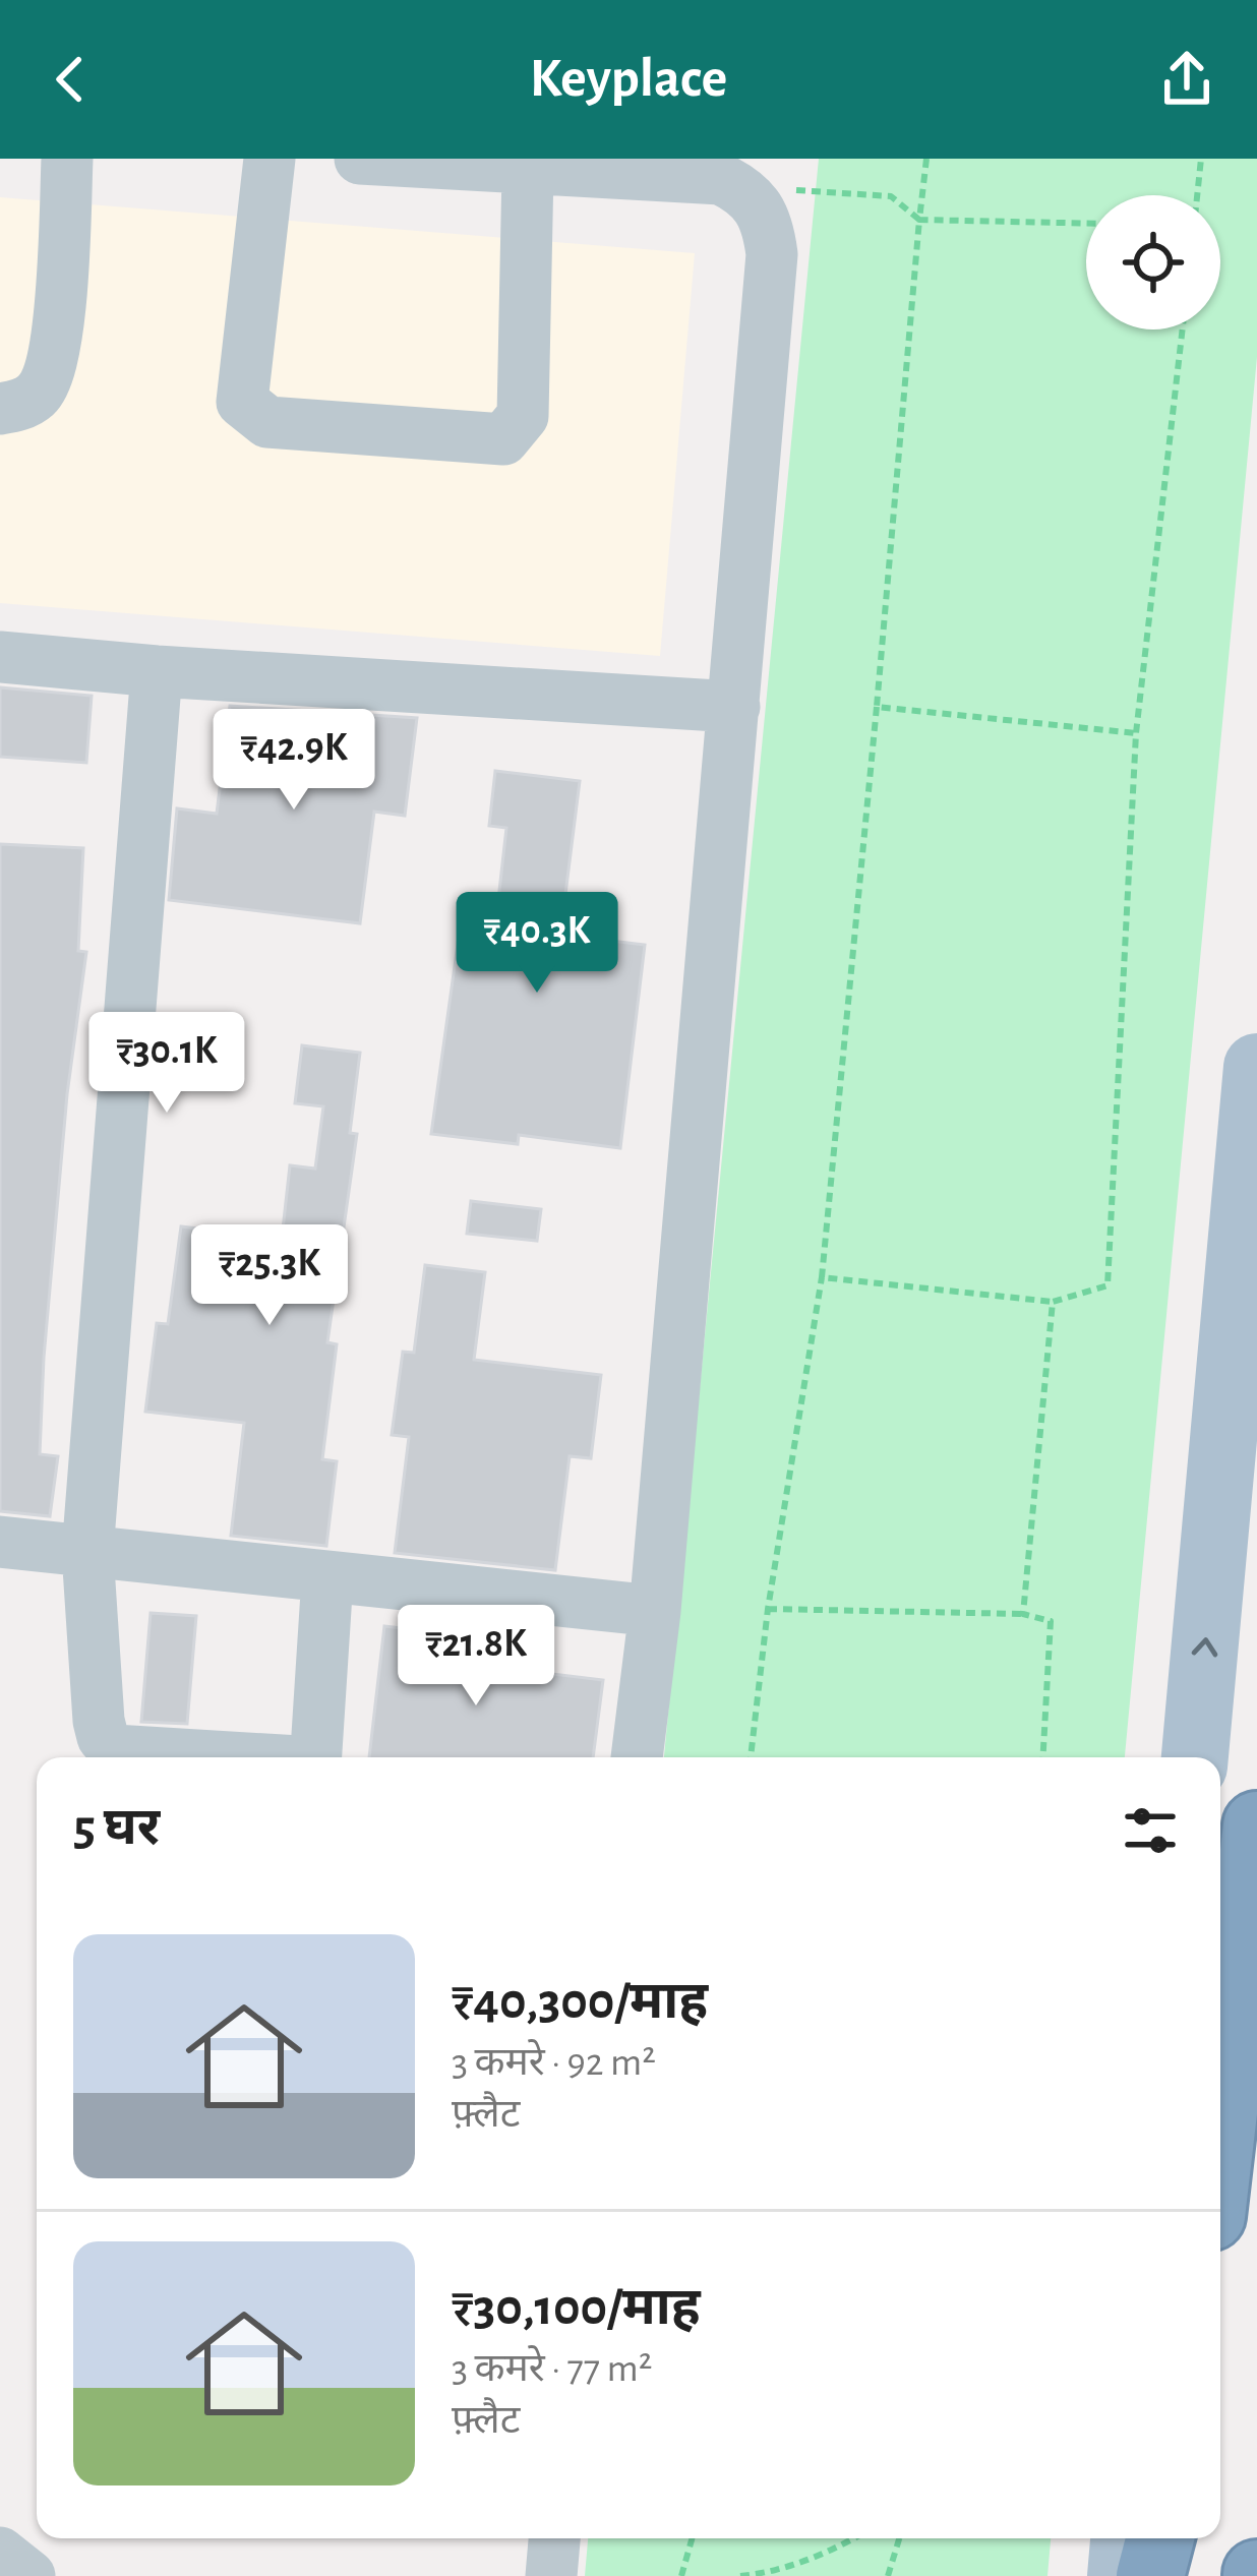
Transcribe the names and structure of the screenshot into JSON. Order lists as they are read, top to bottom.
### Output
{
  "page": {
    "header": "Keyplace",
    "price": [
      "₹42.9K",
      "₹40.3K",
      "₹30.1K",
      "₹25.3K",
      "₹21.8K"
    ],
    "heading": "5 घर",
    "list": [
      {
        "name": "₹40,300/माह",
        "note": "3 कमरे · 92 m² · फ़्लैट"
      },
      {
        "name": "₹30,100/माह",
        "note": "3 कमरे · 77 m² · फ़्लैट"
      }
    ]
  }
}
